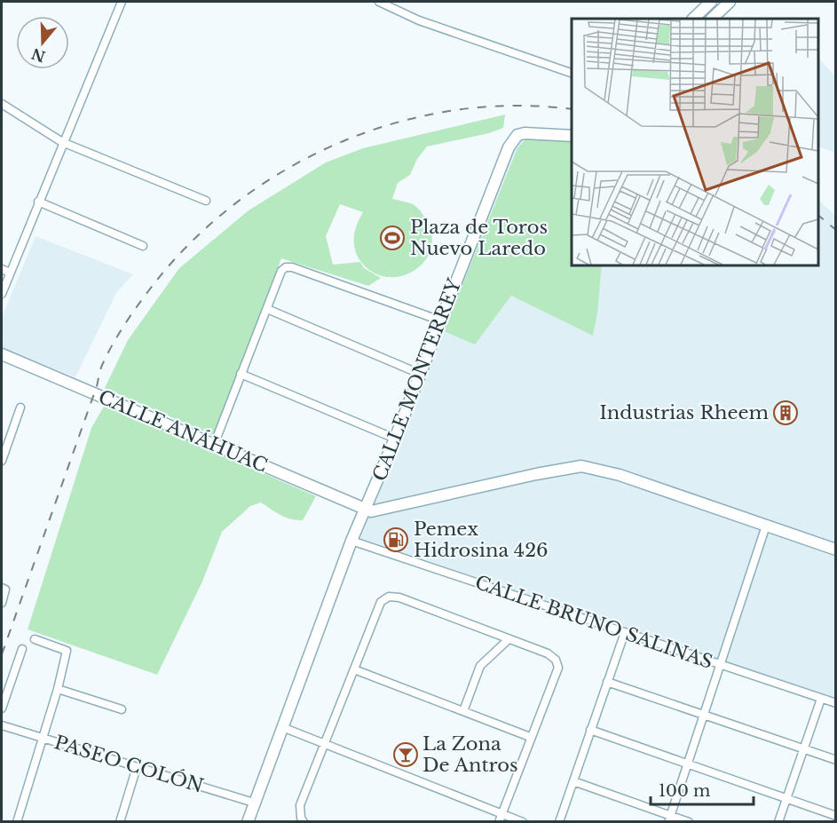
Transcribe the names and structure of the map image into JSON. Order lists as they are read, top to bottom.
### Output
{
  "streets": {
    "street": [
      "CALLE MONTERREY",
      "CALLE ANÁHUAC",
      "CALLE BRUNO SALINAS",
      "PASEO COLÓN"
    ]
  },
  "crossings": [
    ["CALLE MONTERREY", "CALLE ANÁHUAC"],
    ["CALLE MONTERREY", "CALLE BRUNO SALINAS"],
    ["CALLE MONTERREY", "PASEO COLÓN"]
  ],
  "places": {
    "sports": ["Plaza de Toros Nuevo Laredo"],
    "building": ["Industrias Rheem"],
    "fuel station": ["Pemex Hidrosina 426"],
    "bar": ["La Zona De Antros"]
  },
  "scale_bar": "100 m",
  "north": "bottom"
}
